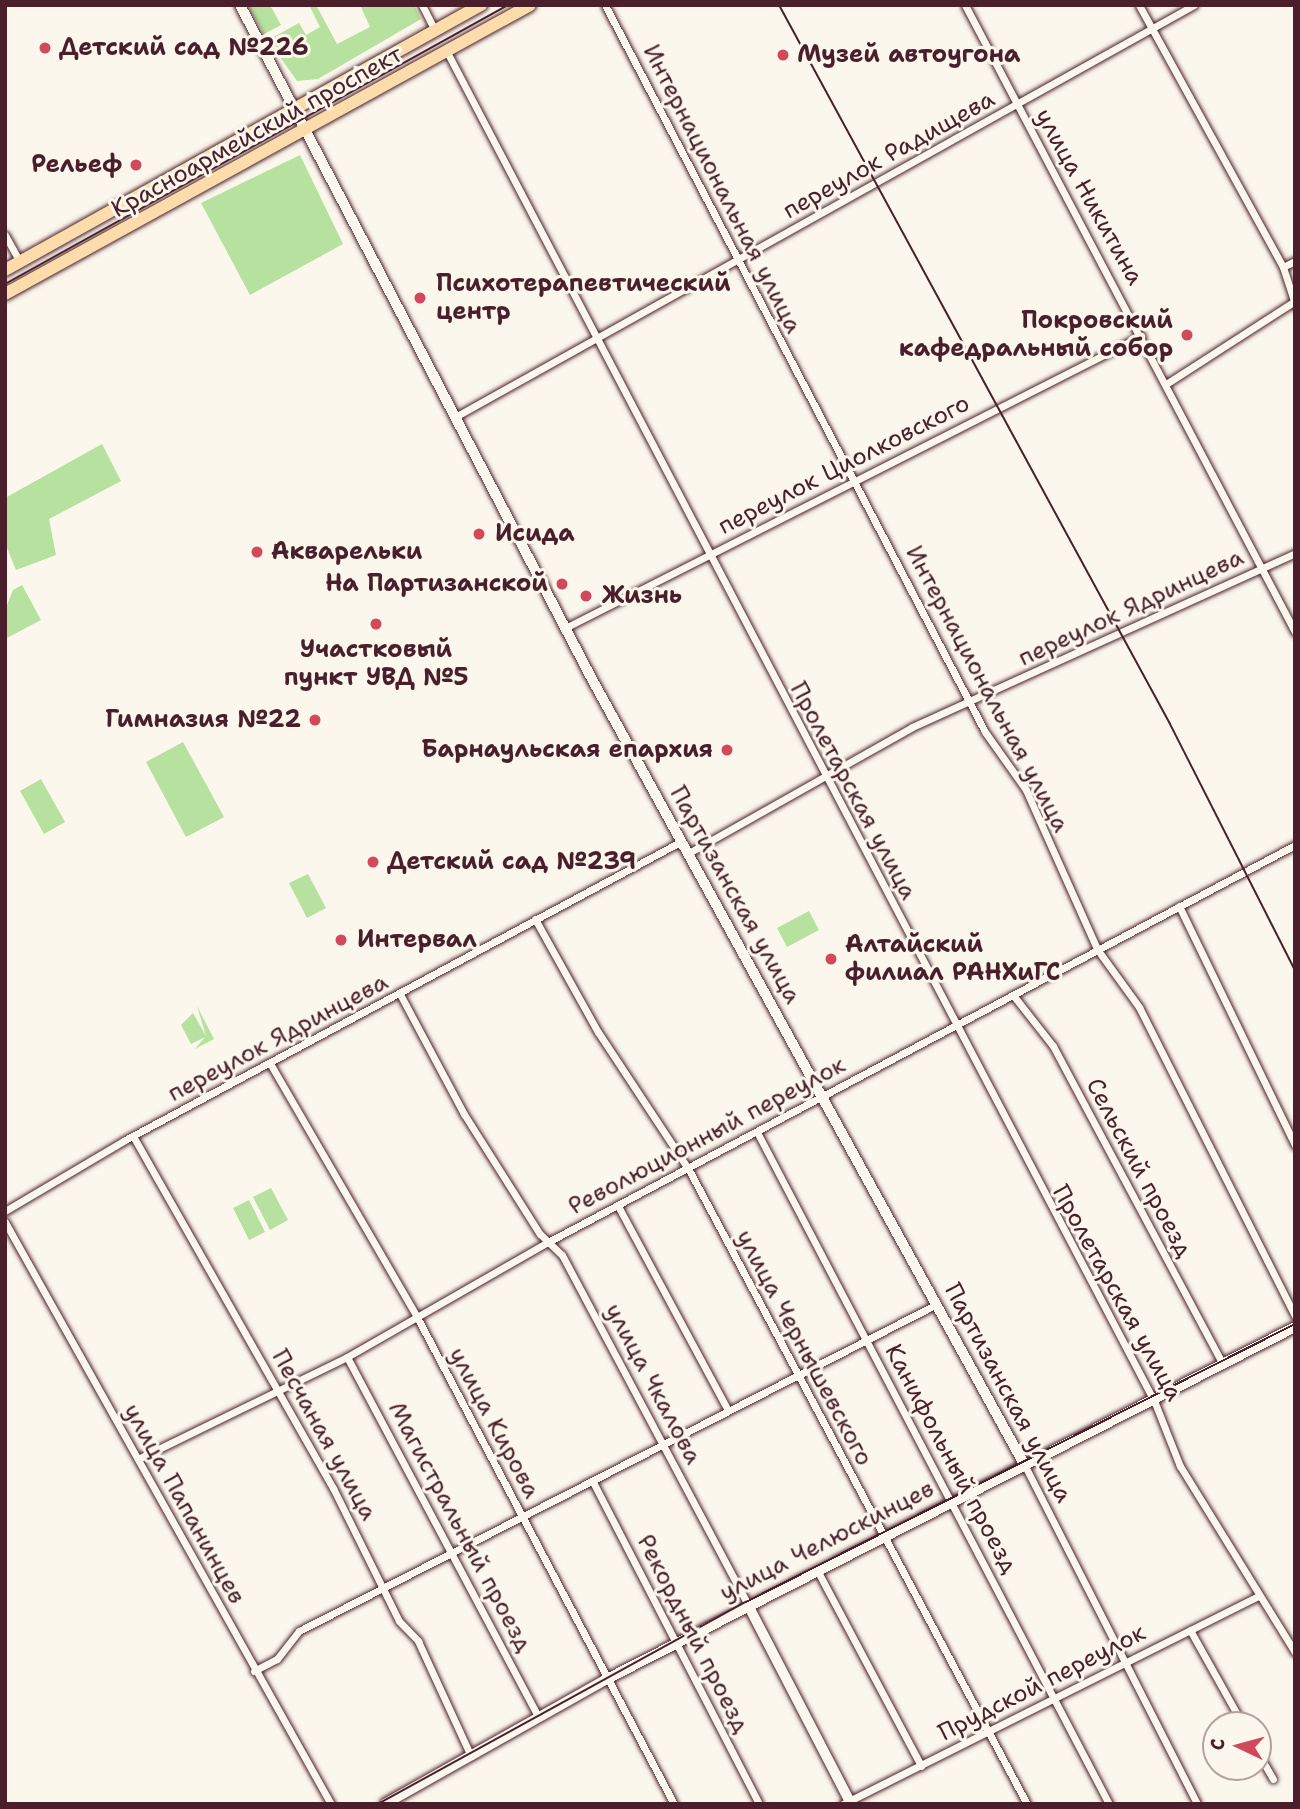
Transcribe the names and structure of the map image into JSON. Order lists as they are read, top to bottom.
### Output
{
  "streets": {
    "main road": ["Красноармейский проспект", "Партизанская улица", "улица Челюскинцев"],
    "street": [
      "переулок Радищева",
      "Интернациональная улица",
      "улица Никитина",
      "переулок Циолковского",
      "переулок Ядринцева",
      "Пролетарская улица",
      "Революционный переулок",
      "Сельский проезд",
      "улица Чернышевского",
      "улица Чкалова",
      "улица Кирова",
      "Песчаная улица",
      "Канифольный проезд",
      "улица Папанинцев",
      "Магистральный проезд",
      "Рекордный проезд",
      "Прудской переулок"
    ]
  },
  "crossings": [
    ["Красноармейский проспект", "Пролетарская улица"],
    ["Красноармейский проспект", "Партизанская улица"],
    ["переулок Радищева", "Интернациональная улица"],
    ["переулок Радищева", "улица Никитина"],
    ["переулок Радищева", "Пролетарская улица"],
    ["переулок Радищева", "Партизанская улица"],
    ["Интернациональная улица", "переулок Циолковского"],
    ["Интернациональная улица", "переулок Ядринцева"],
    ["Интернациональная улица", "Революционный переулок"],
    ["улица Никитина", "переулок Циолковского"],
    ["улица Никитина", "переулок Ядринцева"],
    ["переулок Циолковского", "Пролетарская улица"],
    ["переулок Циолковского", "Партизанская улица"],
    ["переулок Ядринцева", "Пролетарская улица"],
    ["переулок Ядринцева", "Партизанская улица"],
    ["переулок Ядринцева", "улица Чернышевского"],
    ["переулок Ядринцева", "улица Чкалова"],
    ["переулок Ядринцева", "улица Кирова"],
    ["переулок Ядринцева", "Песчаная улица"],
    ["Пролетарская улица", "Революционный переулок"],
    ["Пролетарская улица", "улица Челюскинцев"],
    ["Пролетарская улица", "Прудской переулок"],
    ["Партизанская улица", "Революционный переулок"],
    ["Партизанская улица", "улица Челюскинцев"],
    ["Партизанская улица", "Прудской переулок"],
    ["Революционный переулок", "Сельский проезд"],
    ["Революционный переулок", "улица Чернышевского"],
    ["Революционный переулок", "улица Чкалова"],
    ["Революционный переулок", "улица Кирова"],
    ["Революционный переулок", "Песчаная улица"],
    ["Революционный переулок", "Канифольный проезд"],
    ["Революционный переулок", "улица Папанинцев"],
    ["Революционный переулок", "Магистральный проезд"],
    ["Сельский проезд", "улица Челюскинцев"],
    ["улица Чернышевского", "улица Челюскинцев"],
    ["улица Чернышевского", "Прудской переулок"],
    ["улица Чкалова", "улица Челюскинцев"],
    ["улица Чкалова", "Прудской переулок"],
    ["улица Кирова", "улица Челюскинцев"],
    ["Песчаная улица", "улица Челюскинцев"],
    ["Канифольный проезд", "улица Челюскинцев"],
    ["Канифольный проезд", "Прудской переулок"],
    ["Магистральный проезд", "улица Челюскинцев"],
    ["улица Челюскинцев", "Рекордный проезд"]
  ],
  "places": [
    "Детский сад №226",
    "Музей автоугона",
    "Рельеф",
    "Психотерапевтический центр",
    "Покровский кафедральный собор",
    "Исида",
    "Акварельки",
    "На Партизанской",
    "Жизнь",
    "Участковый пункт УВД №5",
    "Гимназия №22",
    "Барнаульская епархия",
    "Детский сад №239",
    "Интервал",
    "Алтайский филиал РАНХиГС"
  ],
  "north": "left"
}
